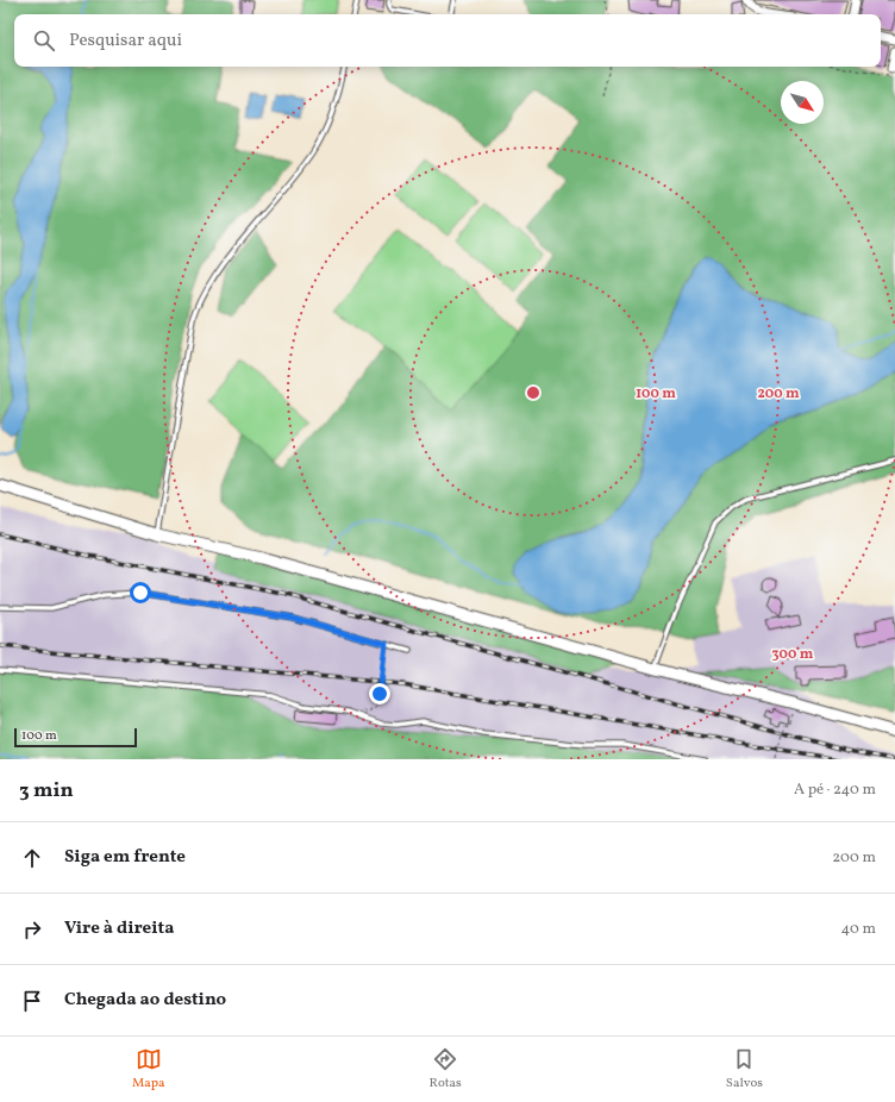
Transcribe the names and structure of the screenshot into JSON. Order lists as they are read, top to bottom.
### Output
{
  "scale_bar": "100 m",
  "north": "bottom right",
  "page": {
    "search": "Pesquisar aqui",
    "scale": "100 m",
    "heading": ["3 min", "A pé · 240 m"],
    "list": [
      ["Siga em frente", "200 m"],
      ["Vire à direita", "40 m"],
      "Chegada ao destino"
    ],
    "nav": ["Mapa", "Rotas", "Salvos"]
  },
  "rings": ["100 m", "200 m", "300 m"]
}
